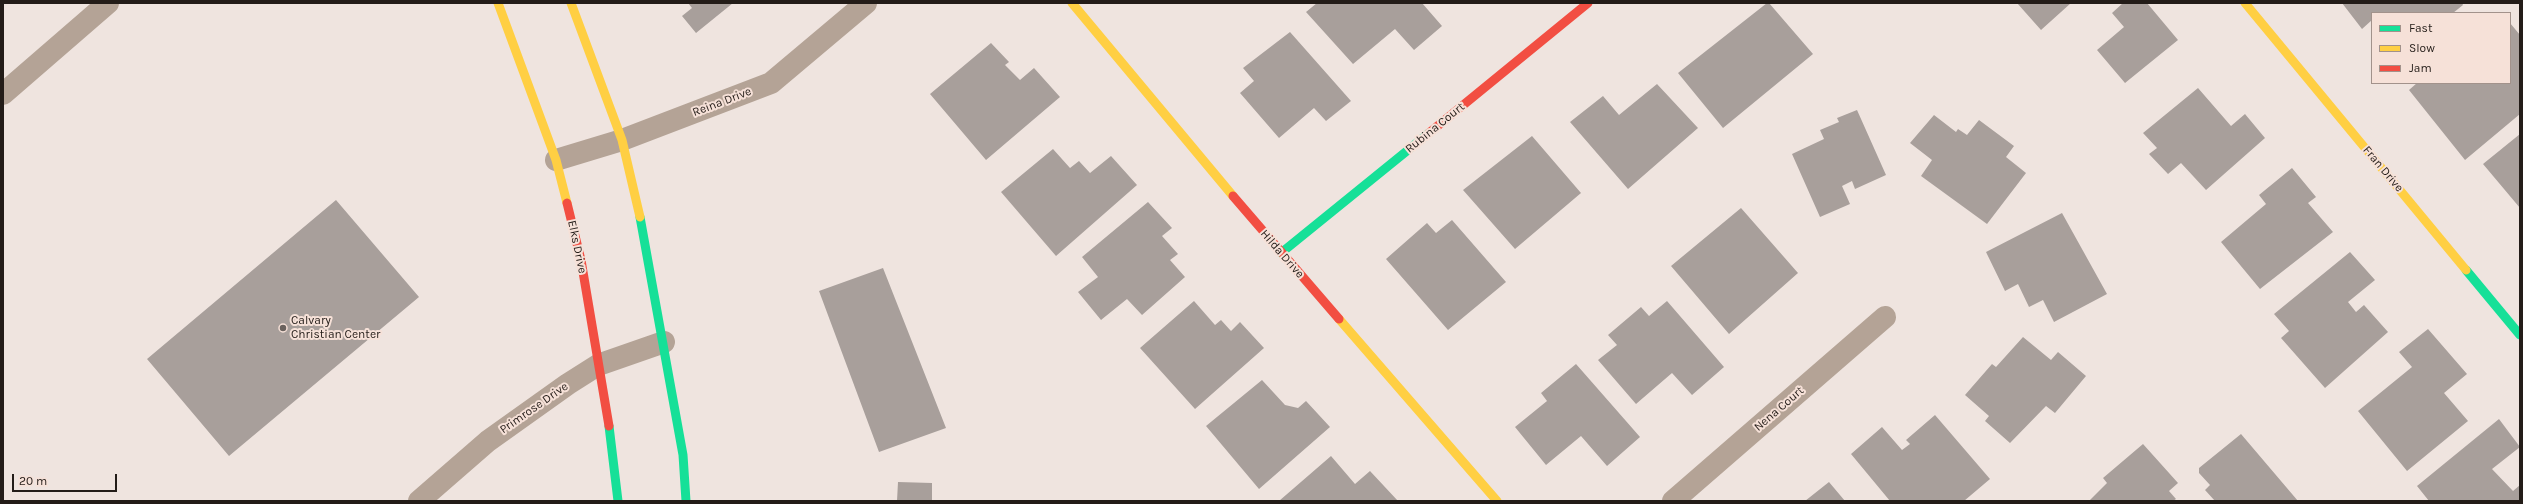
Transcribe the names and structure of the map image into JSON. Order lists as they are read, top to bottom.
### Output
{
  "streets": {
    "street": [
      "Reina Drive",
      "Rubina Court",
      "Fran Drive",
      "Elks Drive",
      "Hilda Drive",
      "Primrose Drive",
      "Nena Court"
    ]
  },
  "crossings": [
    ["Reina Drive", "Elks Drive"],
    ["Rubina Court", "Hilda Drive"],
    ["Elks Drive", "Primrose Drive"]
  ],
  "places": ["Calvary Christian Center"],
  "legend": ["Fast", "Slow", "Jam"],
  "scale_bar": "20 m"
}
